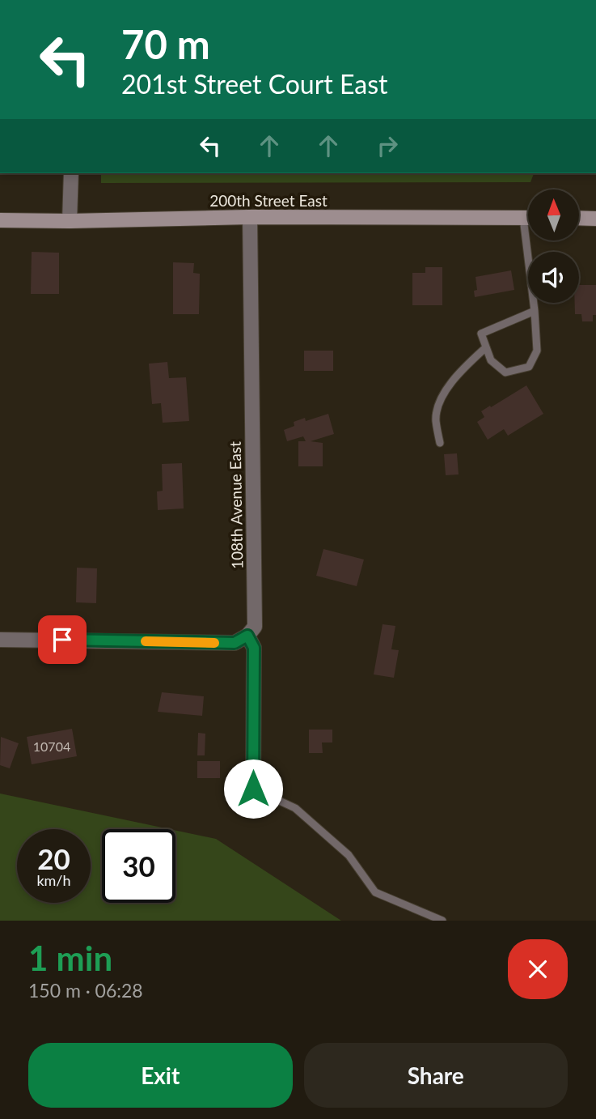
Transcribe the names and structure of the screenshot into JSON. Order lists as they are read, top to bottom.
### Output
{
  "streets": {
    "street": ["200th Street East", "108th Avenue East"]
  },
  "crossings": [
    ["200th Street East", "108th Avenue East"]
  ],
  "house_numbers": ["10704"],
  "north": "top",
  "page": {
    "turn": ["70 m", "201st Street Court East"],
    "speed": "20 km/h",
    "limit": "30",
    "heading": ["1 min", "150 m · 06:28"],
    "buttons": ["Exit", "Share"]
  }
}
